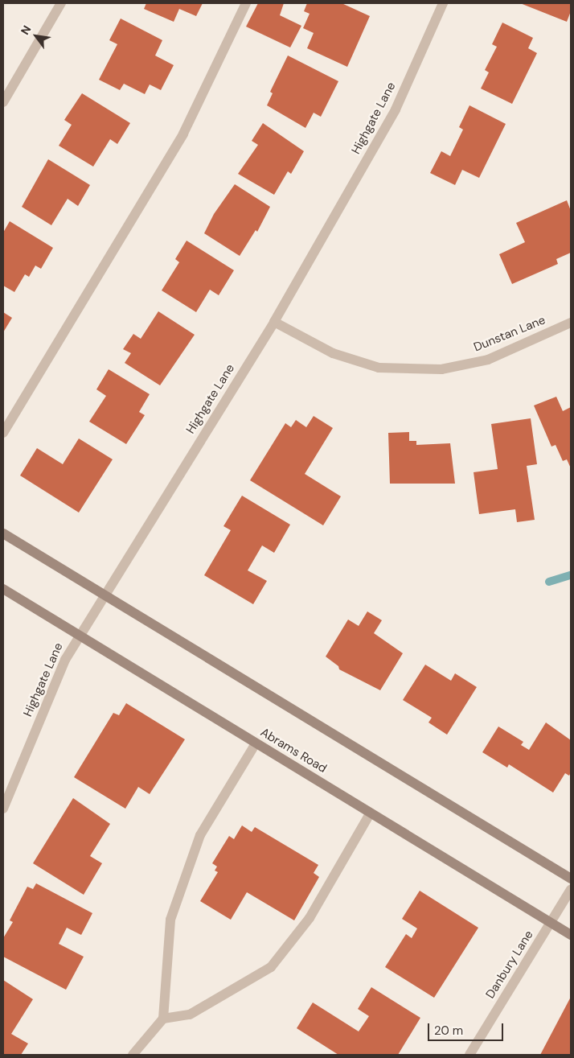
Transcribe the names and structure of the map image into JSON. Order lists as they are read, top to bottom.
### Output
{
  "streets": {
    "main road": ["Abrams Road"],
    "street": ["Highgate Lane", "Dunstan Lane", "Danbury Lane"]
  },
  "crossings": [
    ["Highgate Lane", "Dunstan Lane"],
    ["Highgate Lane", "Abrams Road"],
    ["Abrams Road", "Danbury Lane"]
  ],
  "scale_bar": "20 m",
  "north": "top left"
}
